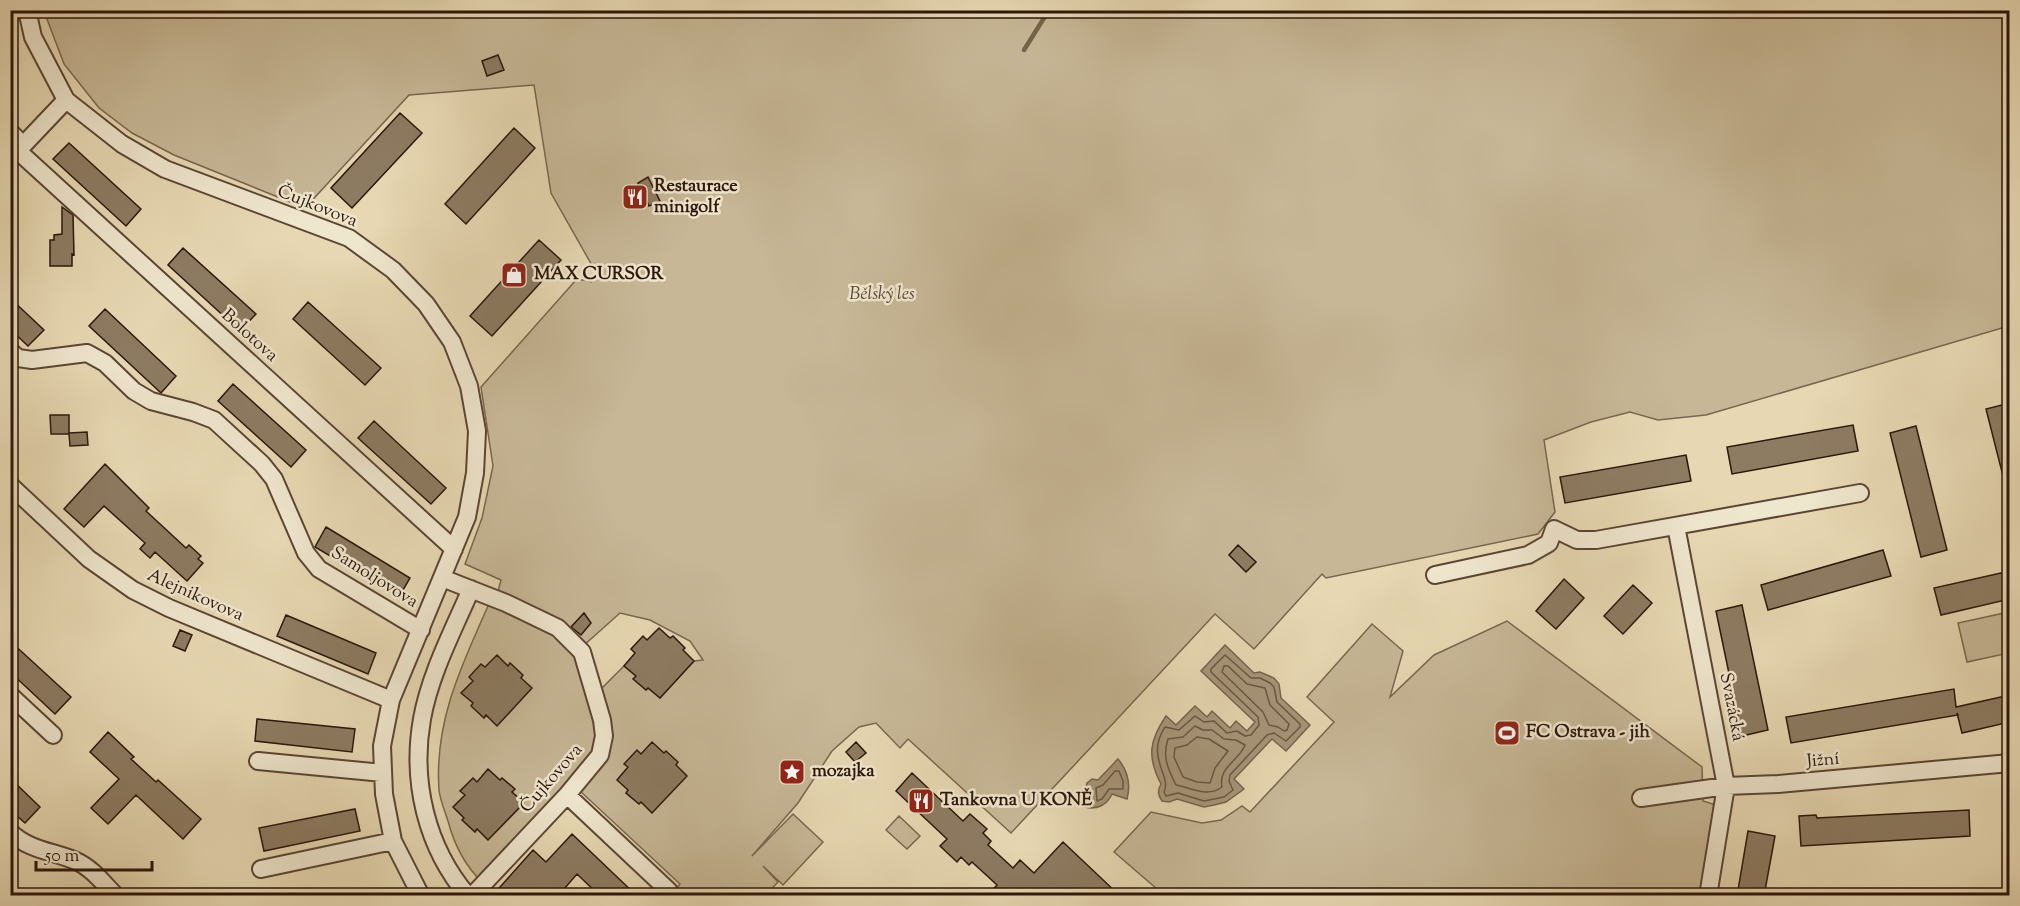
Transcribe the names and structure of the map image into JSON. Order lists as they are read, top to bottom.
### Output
{
  "streets": {
    "street": [
      "Čujkovova",
      "Bolotova",
      "Samoljovova",
      "Alejnikovova",
      "Svazácká",
      "Jižní"
    ]
  },
  "crossings": [
    ["Čujkovova", "Bolotova"],
    ["Čujkovova", "Samoljovova"],
    ["Čujkovova", "Alejnikovova"],
    ["Svazácká", "Jižní"]
  ],
  "parks": ["Bělský les"],
  "places": {
    "restaurant": ["Restaurace minigolf", "Tankovna U KONĚ"],
    "shop": ["MAX CURSOR"],
    "sports": ["FC Ostrava - jih"],
    "place": ["mozajka"]
  },
  "scale_bar": "50 m"
}
